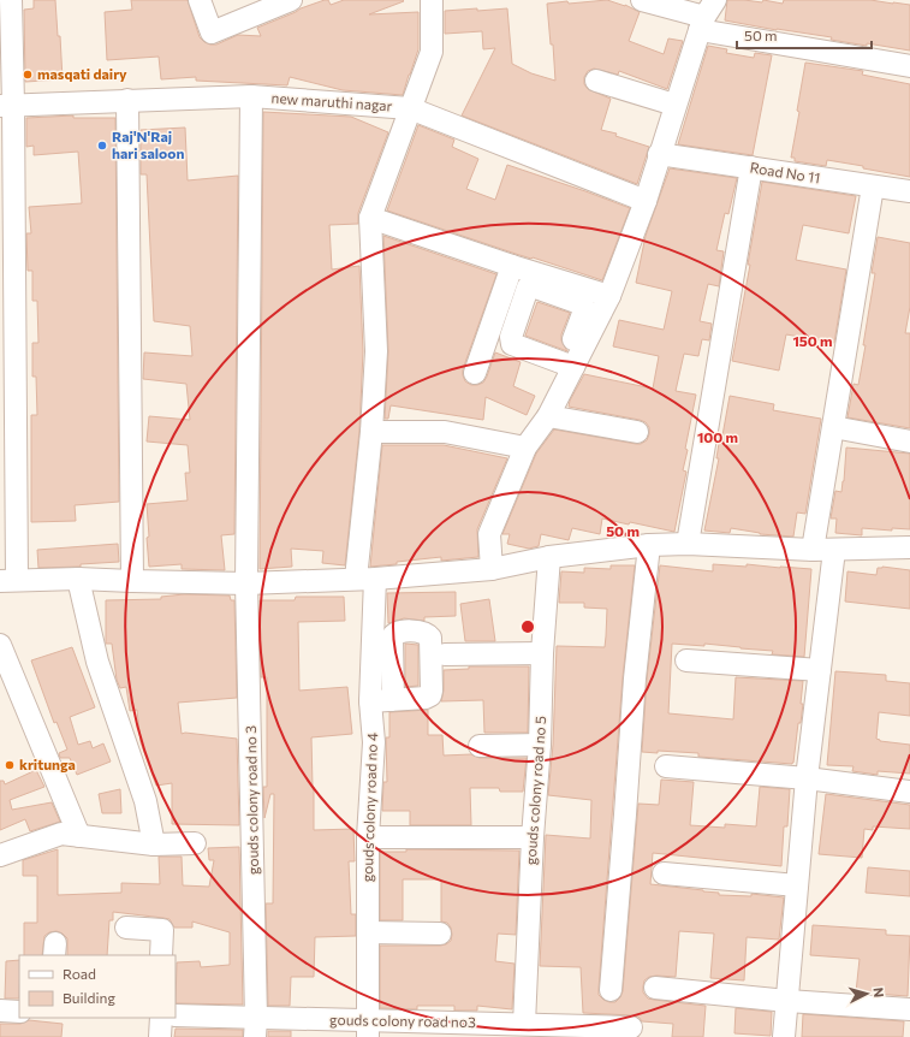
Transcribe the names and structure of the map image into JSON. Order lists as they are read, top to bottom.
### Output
{
  "streets": {
    "street": [
      "new maruthi nagar",
      "Road No 11",
      "gouds colony road no 5",
      "gouds colony road no 3",
      "gouds colony road no 4",
      "gouds colony road no3"
    ]
  },
  "crossings": [
    ["new maruthi nagar", "gouds colony road no 3"],
    ["gouds colony road no 5", "gouds colony road no3"],
    ["gouds colony road no 3", "gouds colony road no3"],
    ["gouds colony road no 4", "gouds colony road no3"]
  ],
  "places": ["masqati dairy", "Raj'N'Raj hari saloon", "kritunga"],
  "legend": ["Road", "Building"],
  "scale_bar": "50 m",
  "north": "right",
  "rings": ["150 m", "100 m", "50 m"]
}
